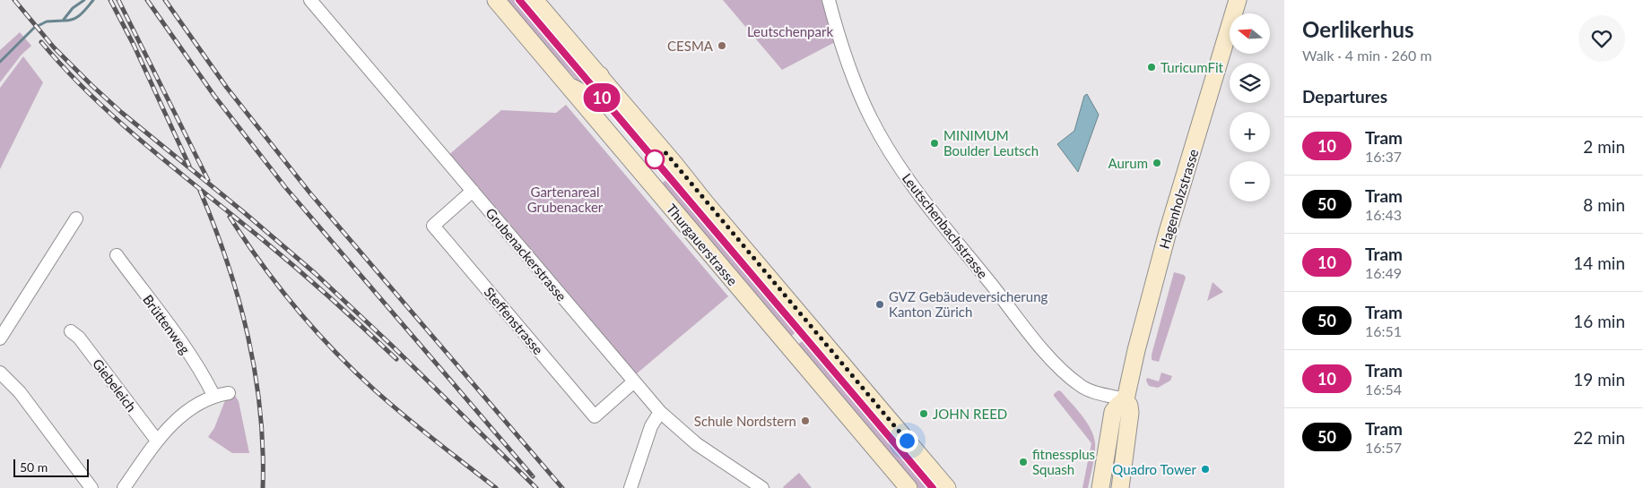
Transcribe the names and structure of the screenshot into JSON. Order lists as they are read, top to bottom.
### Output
{
  "streets": {
    "main road": ["Hagenholzstrasse", "Thurgauerstrasse"],
    "street": [
      "Leutschenbachstrasse",
      "Grubenackerstrasse",
      "Steffenstrasse",
      "Brüttenweg",
      "Giebeleich"
    ]
  },
  "crossings": [
    ["Hagenholzstrasse", "Leutschenbachstrasse"],
    ["Grubenackerstrasse", "Steffenstrasse"]
  ],
  "parks": ["Leutschenpark", "Gartenareal Grubenacker"],
  "places": [
    "CESMA",
    "TuricumFit",
    "MINIMUM Boulder Leutsch",
    "Aurum",
    "GVZ Gebäudeversicherung Kanton Zürich",
    "JOHN REED",
    "Schule Nordstern",
    "fitnessplus Squash",
    "Quadro Tower"
  ],
  "lines": ["tram line 10"],
  "scale_bar": "50 m",
  "north": "left",
  "page": {
    "on_map": "10",
    "heading": [
      ["Oerlikerhus", "Walk · 4 min · 260 m"],
      "Departures"
    ],
    "map_buttons": ["+", "−"],
    "list": [
      {
        "mark": "10",
        "name": "Tram",
        "note": "16:37",
        "value": "2 min"
      },
      {
        "mark": "50",
        "name": "Tram",
        "note": "16:43",
        "value": "8 min"
      },
      {
        "mark": "10",
        "name": "Tram",
        "note": "16:49",
        "value": "14 min"
      },
      {
        "mark": "50",
        "name": "Tram",
        "note": "16:51",
        "value": "16 min"
      },
      {
        "mark": "10",
        "name": "Tram",
        "note": "16:54",
        "value": "19 min"
      },
      {
        "mark": "50",
        "name": "Tram",
        "note": "16:57",
        "value": "22 min"
      }
    ],
    "scale": "50 m"
  }
}
